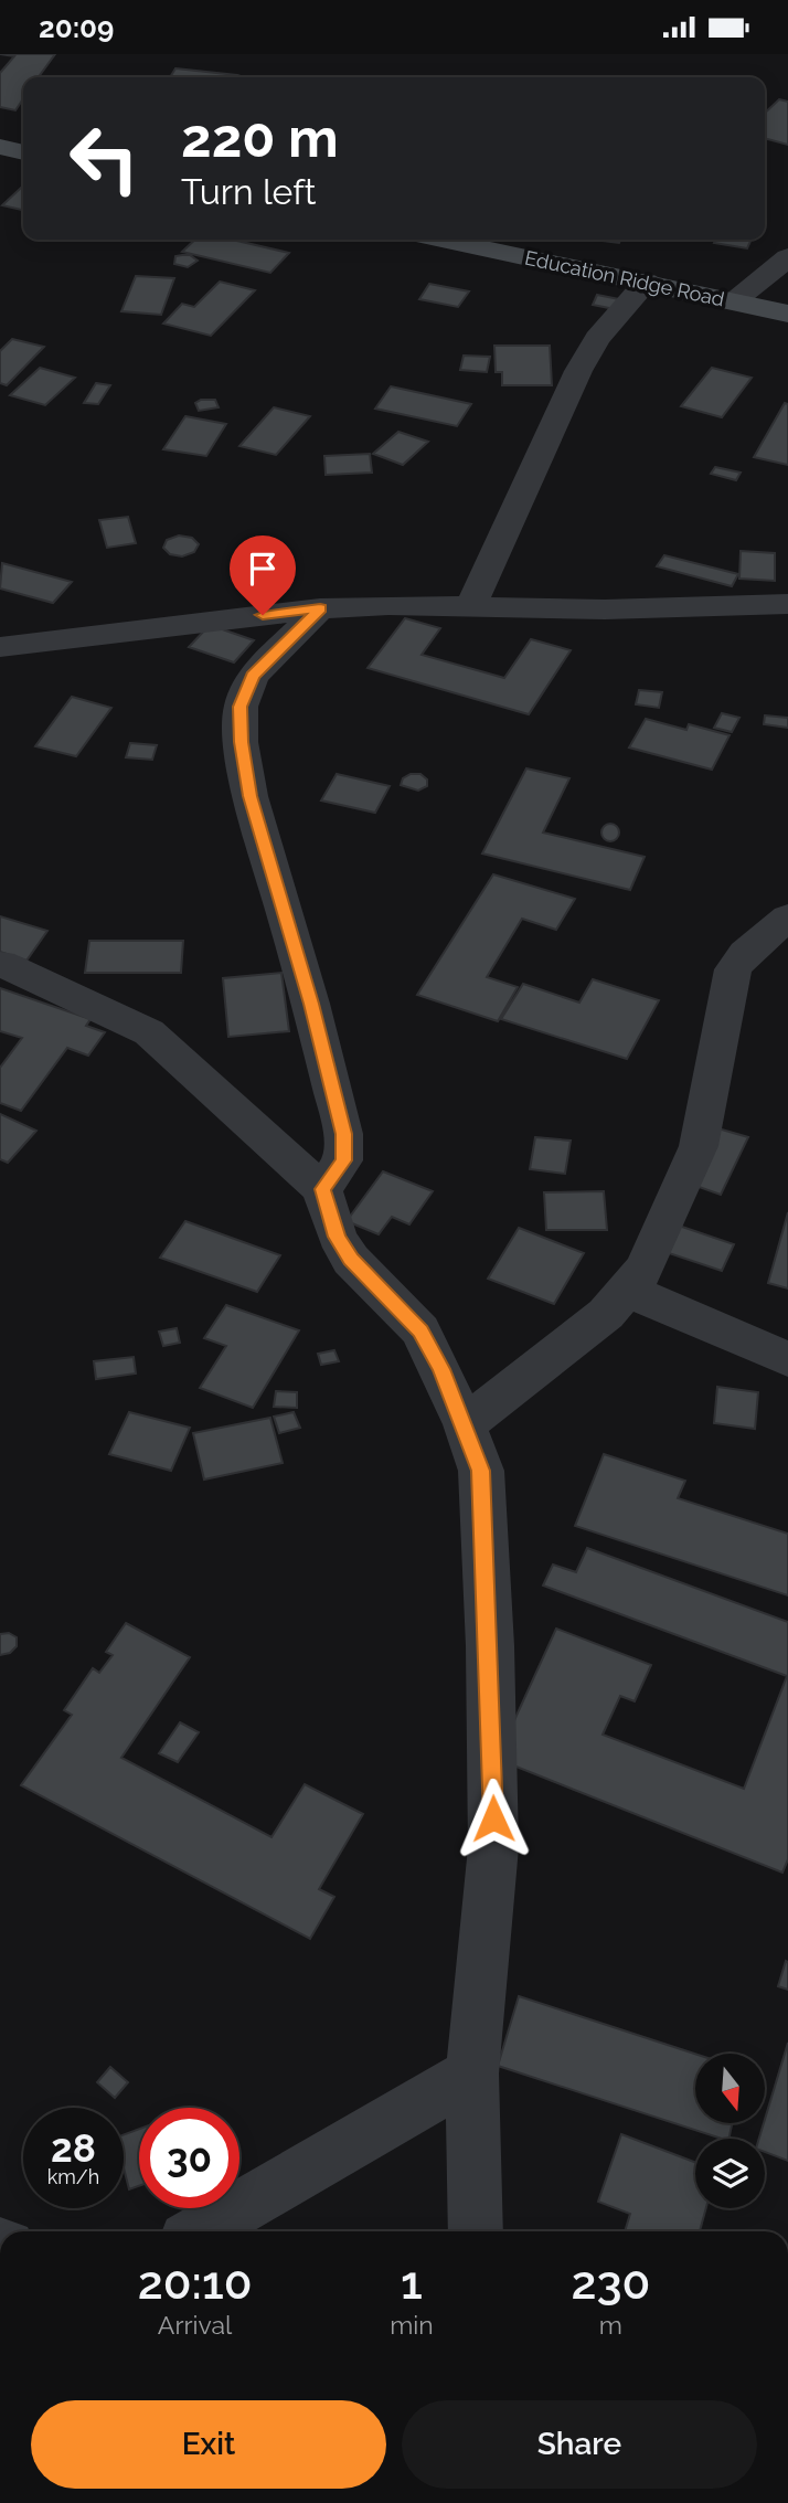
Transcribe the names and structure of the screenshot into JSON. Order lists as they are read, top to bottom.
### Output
{
  "streets": {
    "main road": ["Education Ridge Road"]
  },
  "north": "bottom",
  "page": {
    "status": "20:09",
    "turn": ["220 m", "Turn left"],
    "speed": "28 km/h",
    "limit": "30",
    "eta": [
      "20:10",
      "Arrival",
      "1",
      "min",
      "230",
      "m"
    ],
    "buttons": ["Exit", "Share"]
  }
}
